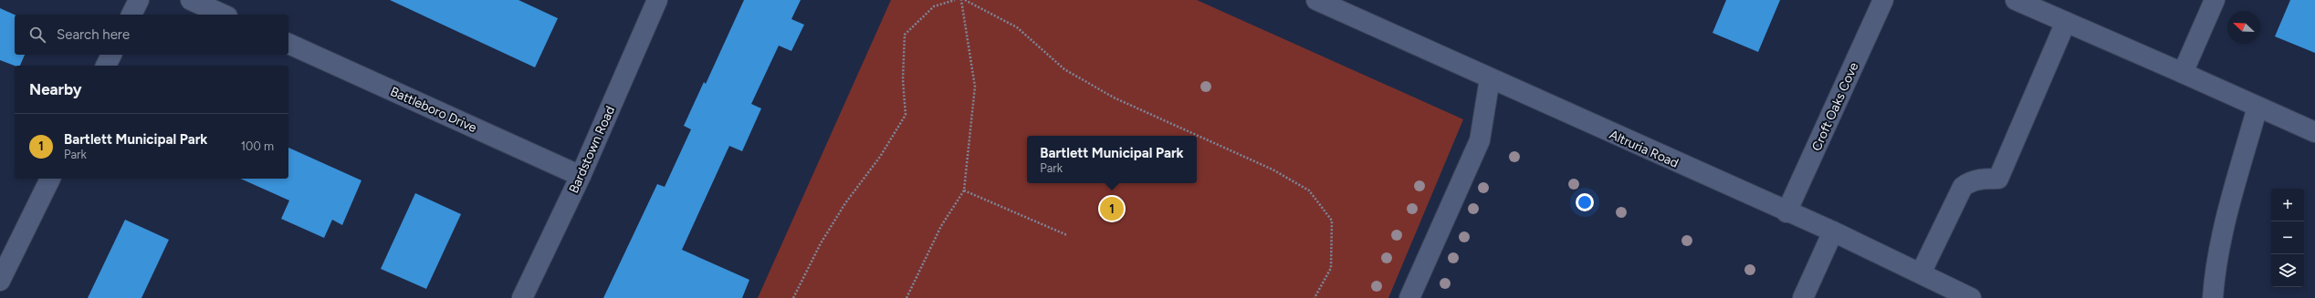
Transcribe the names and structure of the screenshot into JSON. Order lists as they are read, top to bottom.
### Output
{
  "streets": {
    "street": [
      "Croft Oaks Cove",
      "Battleboro Drive",
      "Altruria Road",
      "Bardstown Road"
    ]
  },
  "crossings": [
    ["Croft Oaks Cove", "Altruria Road"],
    ["Battleboro Drive", "Bardstown Road"]
  ],
  "north": "top left",
  "page": {
    "search": "Search here",
    "heading": "Nearby",
    "list": [
      {
        "mark": "1",
        "name": "Bartlett Municipal Park",
        "note": "Park",
        "value": "100 m"
      }
    ],
    "popup": ["Bartlett Municipal Park", "Park"],
    "map_buttons": ["+", "−"],
    "pins": "1"
  }
}
